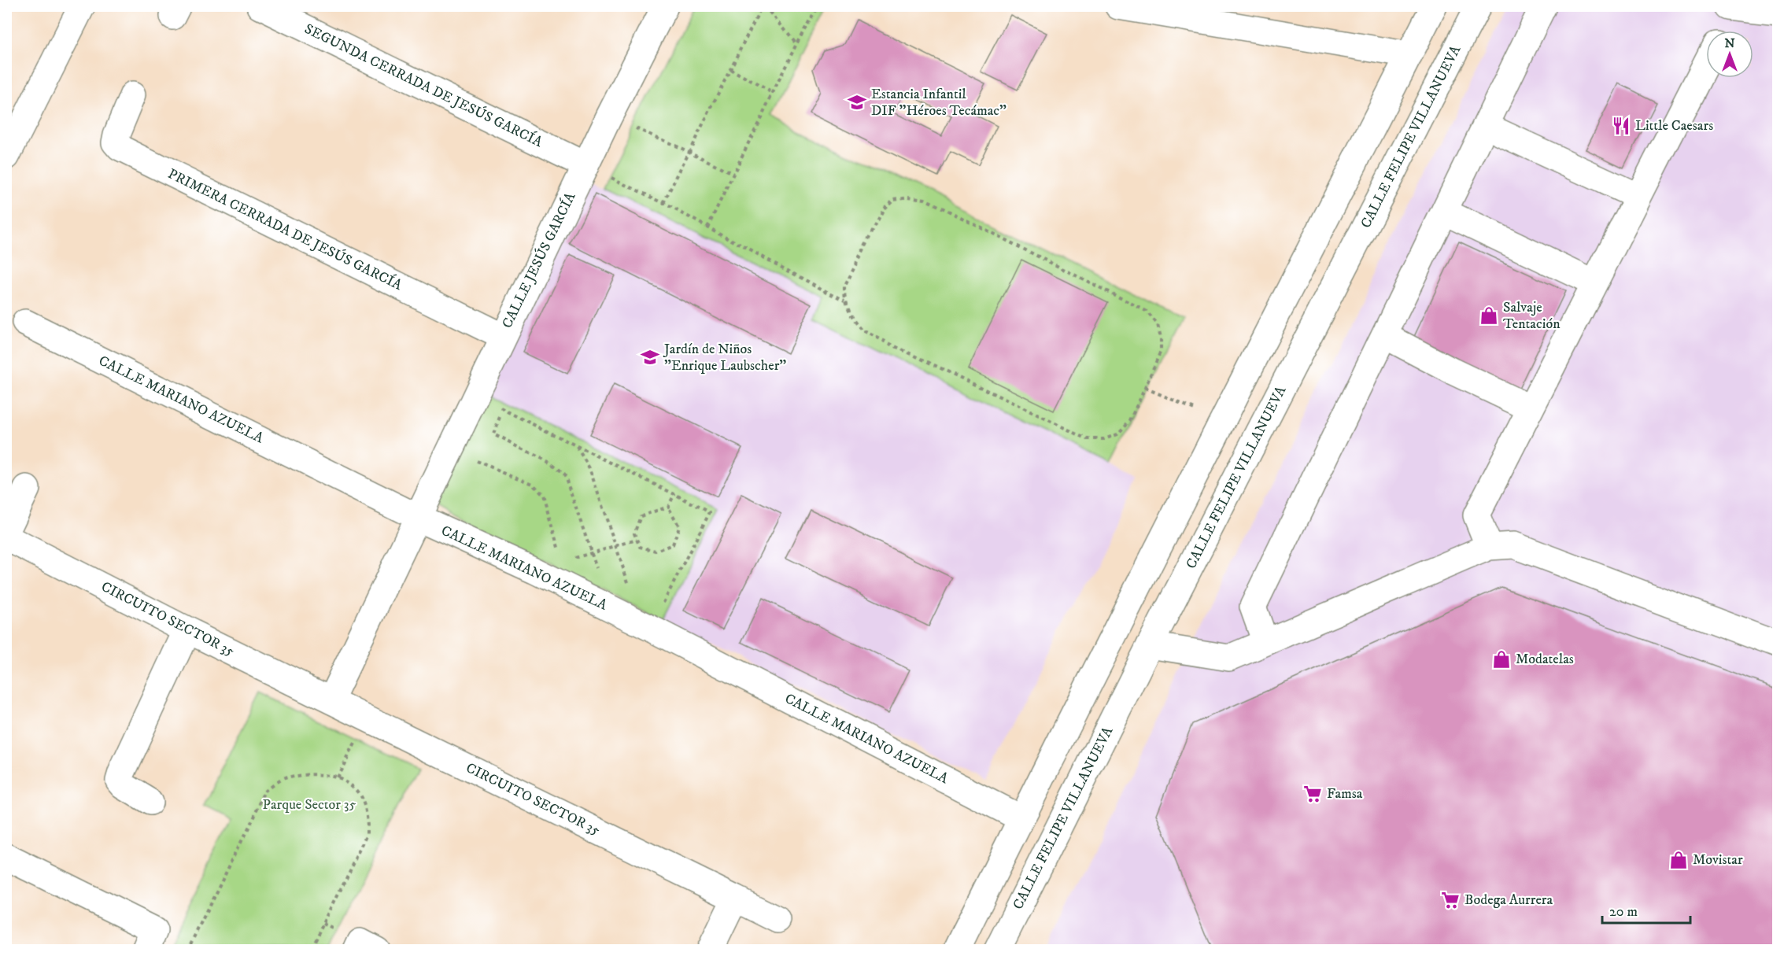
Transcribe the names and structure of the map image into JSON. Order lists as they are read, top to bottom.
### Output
{
  "streets": {
    "main road": [
      "SEGUNDA CERRADA DE JESÚS GARCÍA",
      "CALLE FELIPE VILLANUEVA",
      "PRIMERA CERRADA DE JESÚS GARCÍA",
      "CALLE JESÚS GARCÍA",
      "CALLE MARIANO AZUELA",
      "CIRCUITO SECTOR 35"
    ]
  },
  "crossings": [
    ["SEGUNDA CERRADA DE JESÚS GARCÍA", "CALLE JESÚS GARCÍA"],
    ["PRIMERA CERRADA DE JESÚS GARCÍA", "CALLE JESÚS GARCÍA"],
    ["CALLE JESÚS GARCÍA", "CALLE MARIANO AZUELA"]
  ],
  "parks": ["Parque Sector 35"],
  "places": {
    "school or university": ["Estancia Infantil DIF \"Héroes Tecámac\"", "Jardín de Niños \"Enrique Laubscher\""],
    "restaurant": ["Little Caesars"],
    "shop": ["Salvaje Tentación", "Modatelas", "Movistar"],
    "supermarket": ["Famsa", "Bodega Aurrera"]
  },
  "scale_bar": "20 m",
  "north": "top"
}
